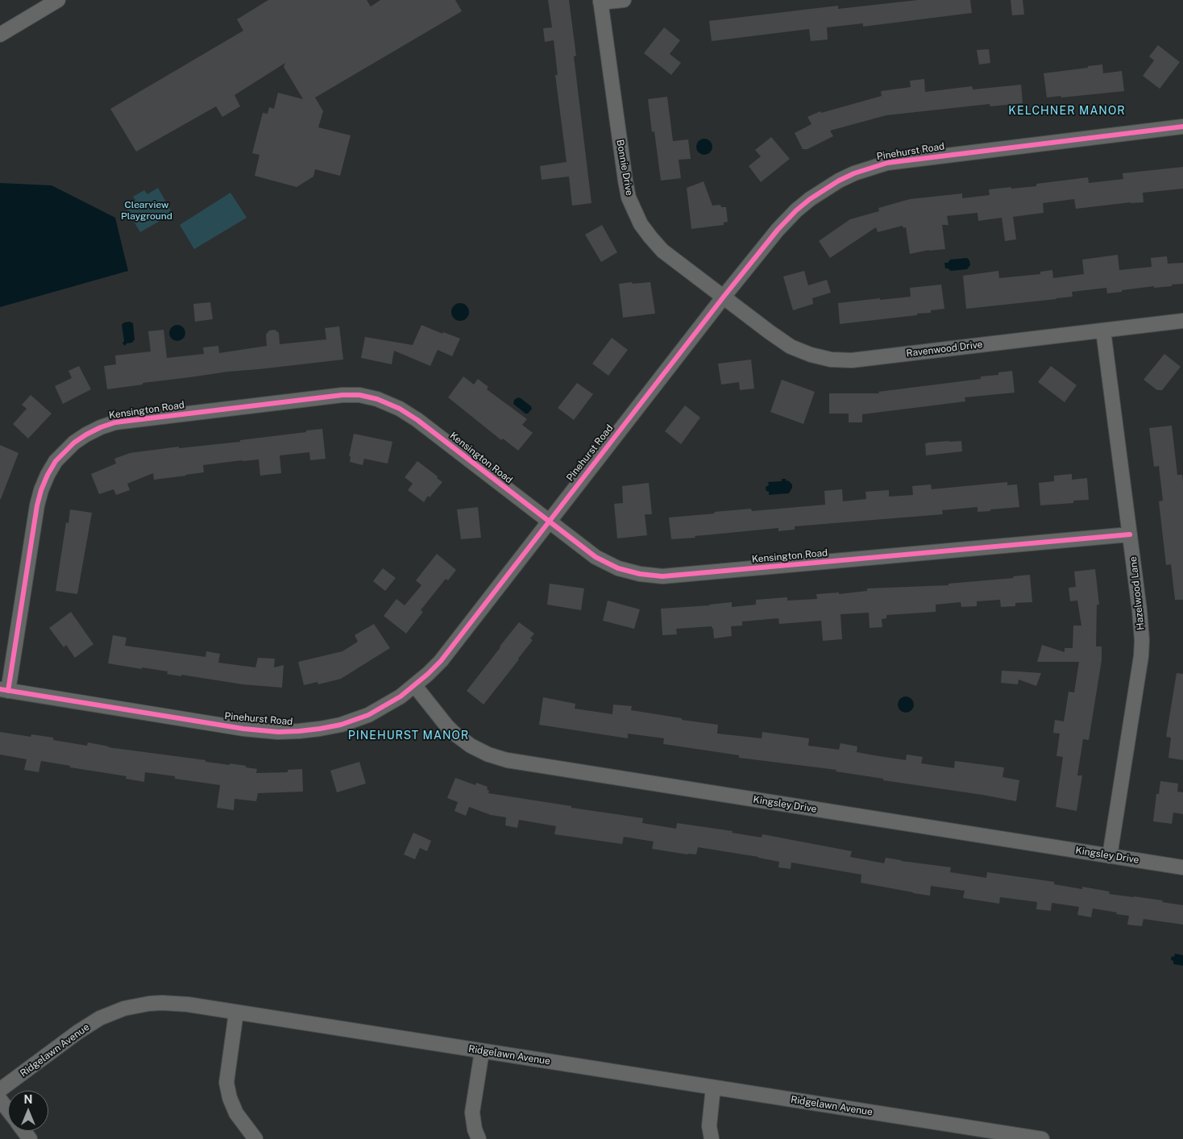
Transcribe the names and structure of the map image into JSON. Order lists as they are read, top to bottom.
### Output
{
  "streets": {
    "street": [
      "Pinehurst Road",
      "Bonnie Drive",
      "Ravenwood Drive",
      "Kensington Road",
      "Hazelwood Lane",
      "Kingsley Drive",
      "Ridgelawn Avenue"
    ]
  },
  "crossings": [
    ["Pinehurst Road", "Bonnie Drive"],
    ["Pinehurst Road", "Ravenwood Drive"],
    ["Pinehurst Road", "Kensington Road"],
    ["Pinehurst Road", "Kingsley Drive"],
    ["Bonnie Drive", "Ravenwood Drive"],
    ["Ravenwood Drive", "Hazelwood Lane"],
    ["Kensington Road", "Hazelwood Lane"],
    ["Hazelwood Lane", "Kingsley Drive"]
  ],
  "districts": ["KELCHNER MANOR", "PINEHURST MANOR"],
  "parks": ["Clearview Playground"],
  "north": "top"
}
